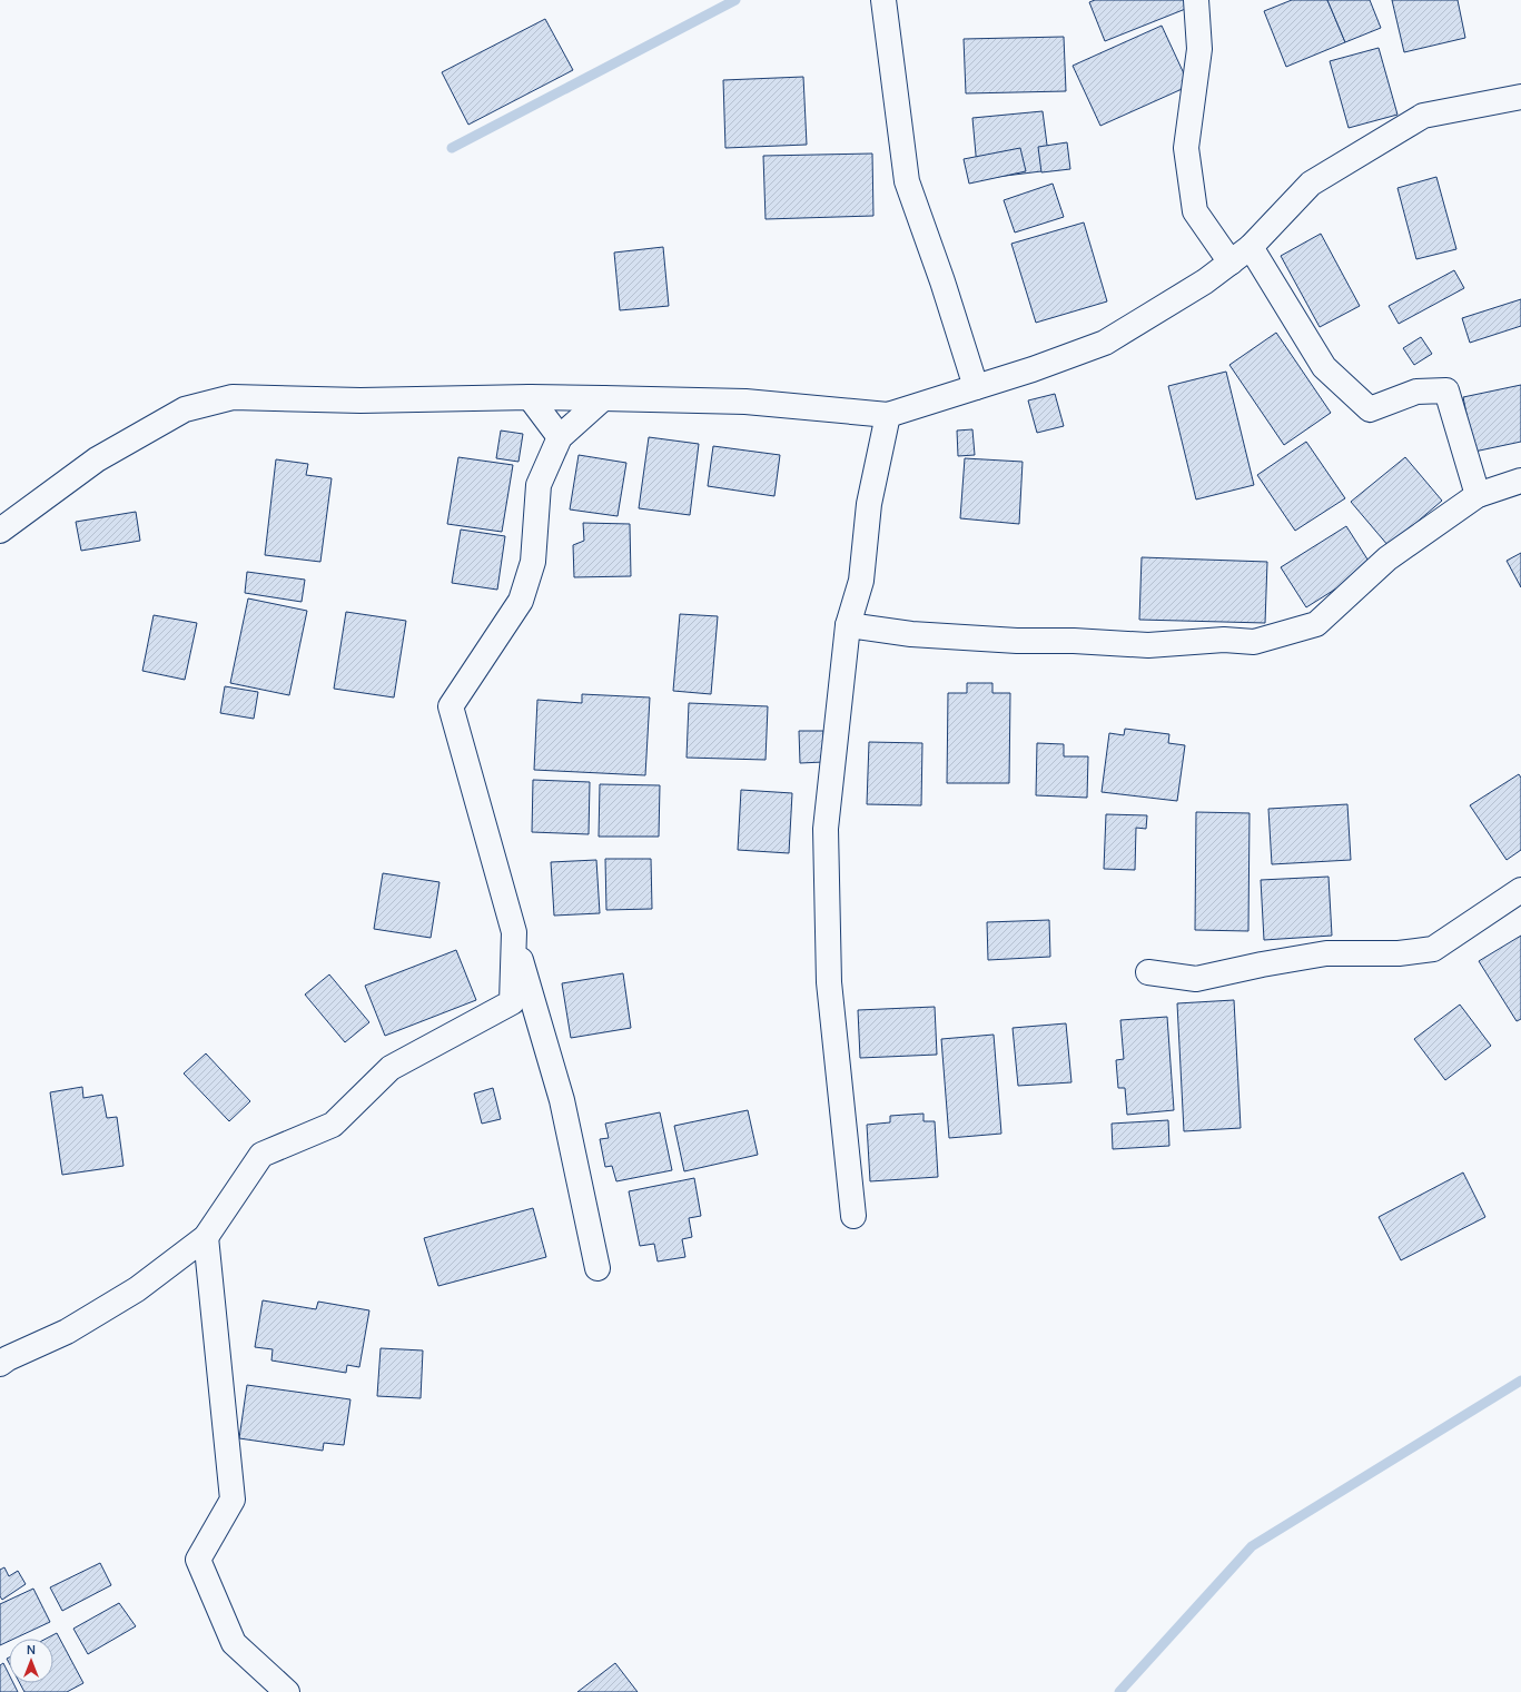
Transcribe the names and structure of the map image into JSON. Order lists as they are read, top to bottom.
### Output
{
  "north": "top"
}
